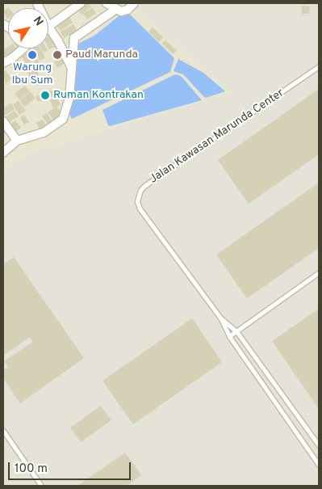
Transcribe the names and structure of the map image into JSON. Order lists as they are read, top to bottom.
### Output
{
  "streets": {
    "lane": ["Jalan Kawasan Marunda Center"]
  },
  "places": ["Warung Ibu Sum", "Paud Marunda", "Ruman Kontrakan"],
  "scale_bar": "100 m",
  "north": "top right"
}
